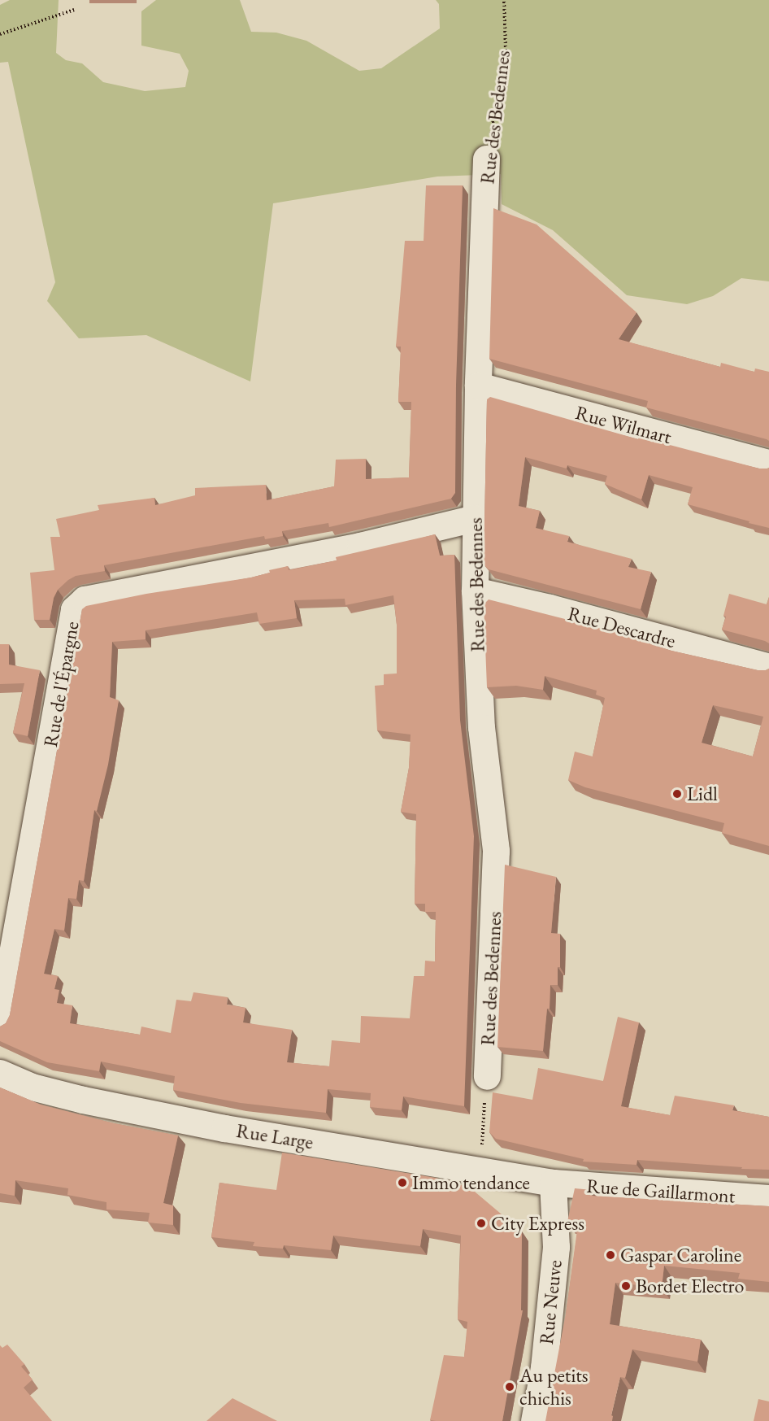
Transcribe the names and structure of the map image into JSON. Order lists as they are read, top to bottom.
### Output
{
  "streets": {
    "street": [
      "Rue des Bedennes",
      "Rue Wilmart",
      "Rue Descardre",
      "Rue de l'Épargne",
      "Rue Large",
      "Rue de Gaillarmont",
      "Rue Neuve"
    ]
  },
  "crossings": [
    ["Rue des Bedennes", "Rue Wilmart"],
    ["Rue des Bedennes", "Rue Descardre"],
    ["Rue des Bedennes", "Rue de l'Épargne"],
    ["Rue Large", "Rue de Gaillarmont"],
    ["Rue Large", "Rue Neuve"],
    ["Rue de Gaillarmont", "Rue Neuve"]
  ],
  "places": [
    "Lidl",
    "Immo tendance",
    "City Express",
    "Gaspar Caroline",
    "Bordet Electro",
    "Au petits chichis"
  ]
}
